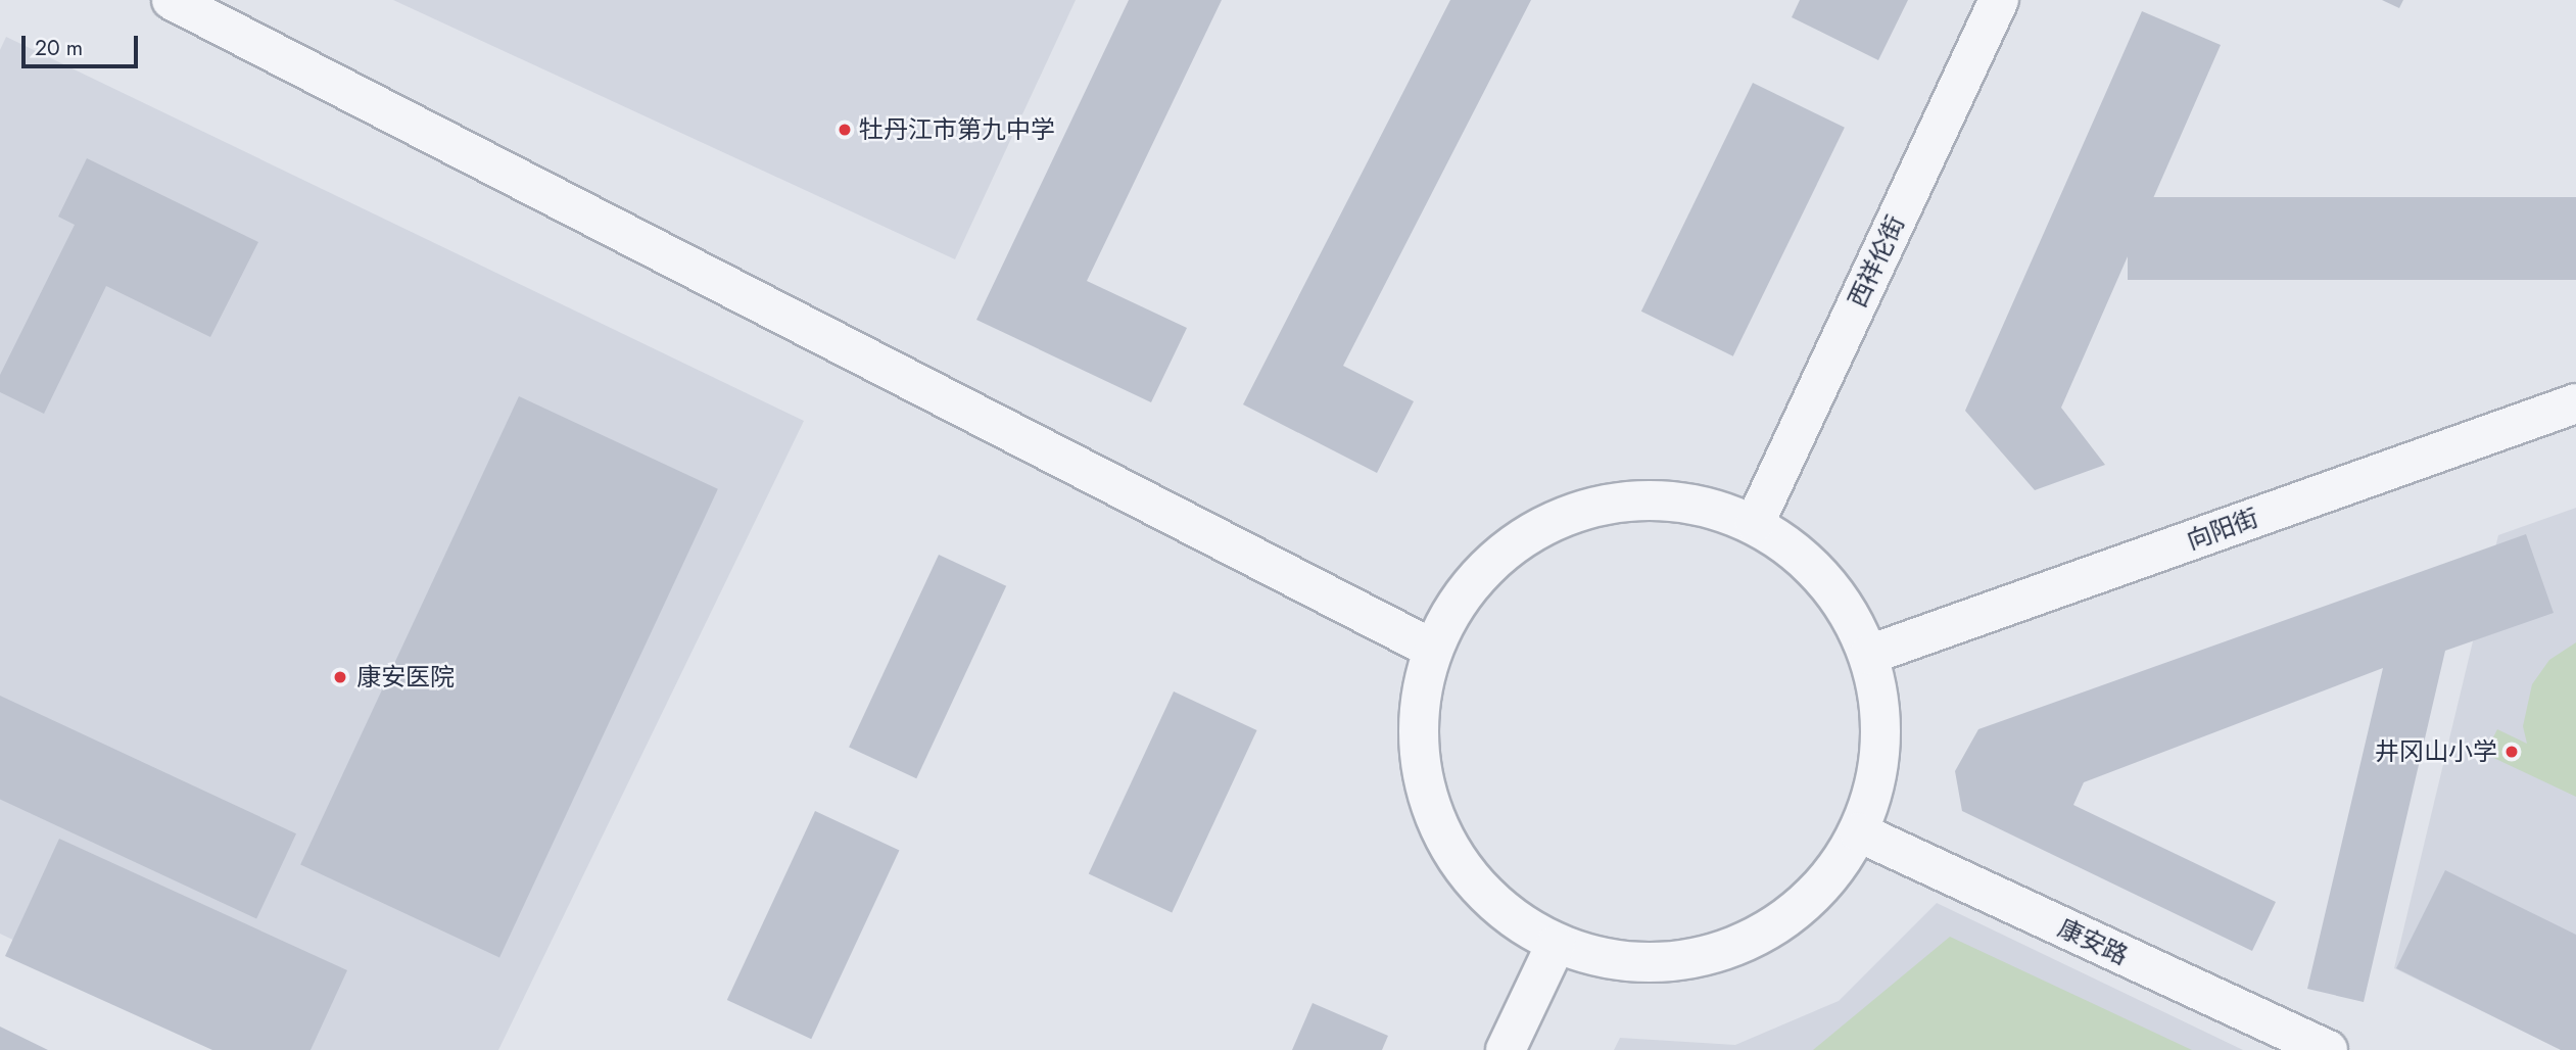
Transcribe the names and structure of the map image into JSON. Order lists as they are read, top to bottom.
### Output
{
  "streets": {
    "street": ["西祥伦街", "向阳街", "康安路"]
  },
  "places": ["牡丹江市第九中学", "康安医院", "井冈山小学"],
  "scale_bar": "20 m"
}
